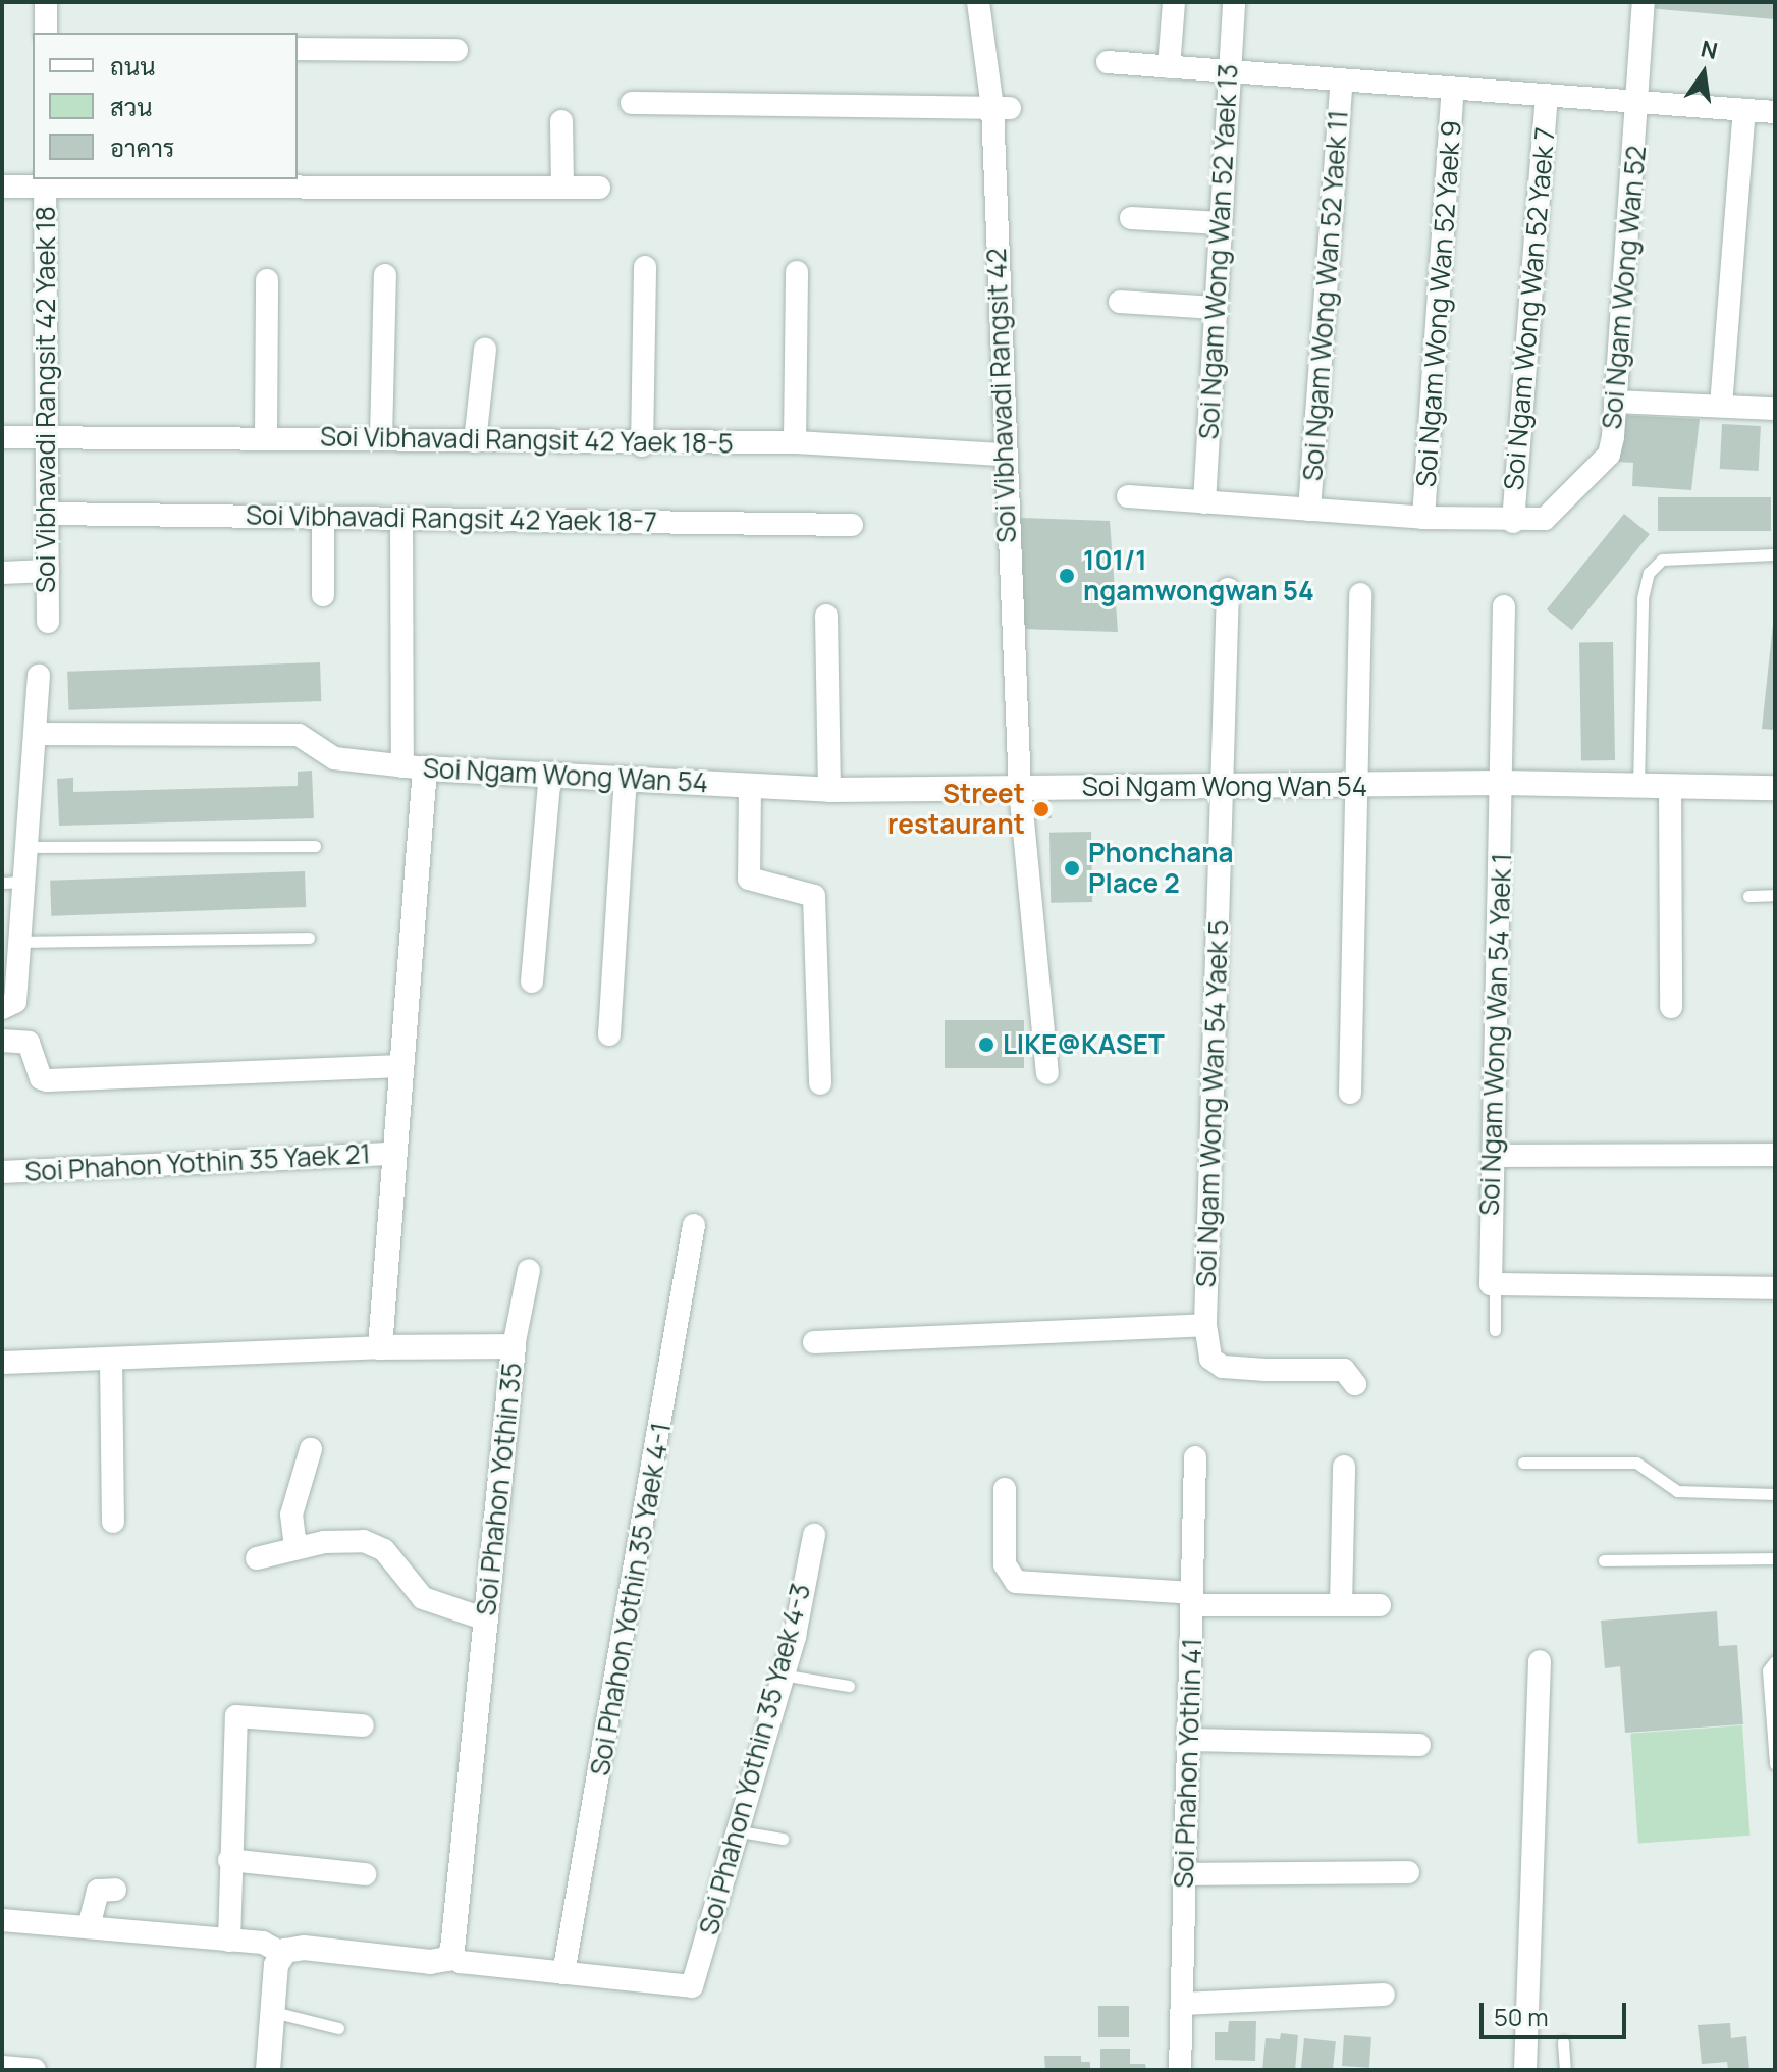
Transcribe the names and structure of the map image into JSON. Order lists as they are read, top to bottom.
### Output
{
  "streets": {
    "street": [
      "Soi Ngam Wong Wan 52 Yaek 13",
      "Soi Ngam Wong Wan 52",
      "Soi Ngam Wong Wan 52 Yaek 11",
      "Soi Ngam Wong Wan 52 Yaek 9",
      "Soi Ngam Wong Wan 52 Yaek 7",
      "Soi Vibhavadi Rangsit 42",
      "Soi Vibhavadi Rangsit 42 Yaek 18",
      "Soi Vibhavadi Rangsit 42 Yaek 18-5",
      "Soi Vibhavadi Rangsit 42 Yaek 18-7",
      "Soi Ngam Wong Wan 54",
      "Soi Ngam Wong Wan 54 Yaek 1",
      "Soi Ngam Wong Wan 54 Yaek 5",
      "Soi Phahon Yothin 35 Yaek 21",
      "Soi Phahon Yothin 35",
      "Soi Phahon Yothin 35 Yaek 4-1",
      "Soi Phahon Yothin 35 Yaek 4-3",
      "Soi Phahon Yothin 41"
    ]
  },
  "crossings": [
    ["Soi Ngam Wong Wan 52 Yaek 13", "Soi Ngam Wong Wan 52"],
    ["Soi Ngam Wong Wan 52", "Soi Ngam Wong Wan 52 Yaek 11"],
    ["Soi Ngam Wong Wan 52", "Soi Ngam Wong Wan 52 Yaek 9"],
    ["Soi Ngam Wong Wan 52", "Soi Ngam Wong Wan 52 Yaek 7"],
    ["Soi Vibhavadi Rangsit 42", "Soi Vibhavadi Rangsit 42 Yaek 18-5"],
    ["Soi Vibhavadi Rangsit 42", "Soi Ngam Wong Wan 54"],
    ["Soi Vibhavadi Rangsit 42 Yaek 18", "Soi Vibhavadi Rangsit 42 Yaek 18-5"],
    ["Soi Vibhavadi Rangsit 42 Yaek 18", "Soi Vibhavadi Rangsit 42 Yaek 18-7"],
    ["Soi Ngam Wong Wan 54", "Soi Ngam Wong Wan 54 Yaek 1"],
    ["Soi Ngam Wong Wan 54", "Soi Ngam Wong Wan 54 Yaek 5"],
    ["Soi Phahon Yothin 35 Yaek 4-1", "Soi Phahon Yothin 35 Yaek 4-3"]
  ],
  "places": [
    "101/1 ngamwongwan 54",
    "Street restaurant",
    "Phonchana Place 2",
    "LIKE@KASET"
  ],
  "legend": ["ถนน", "สวน", "อาคาร"],
  "scale_bar": "50 m",
  "north": "top"
}
